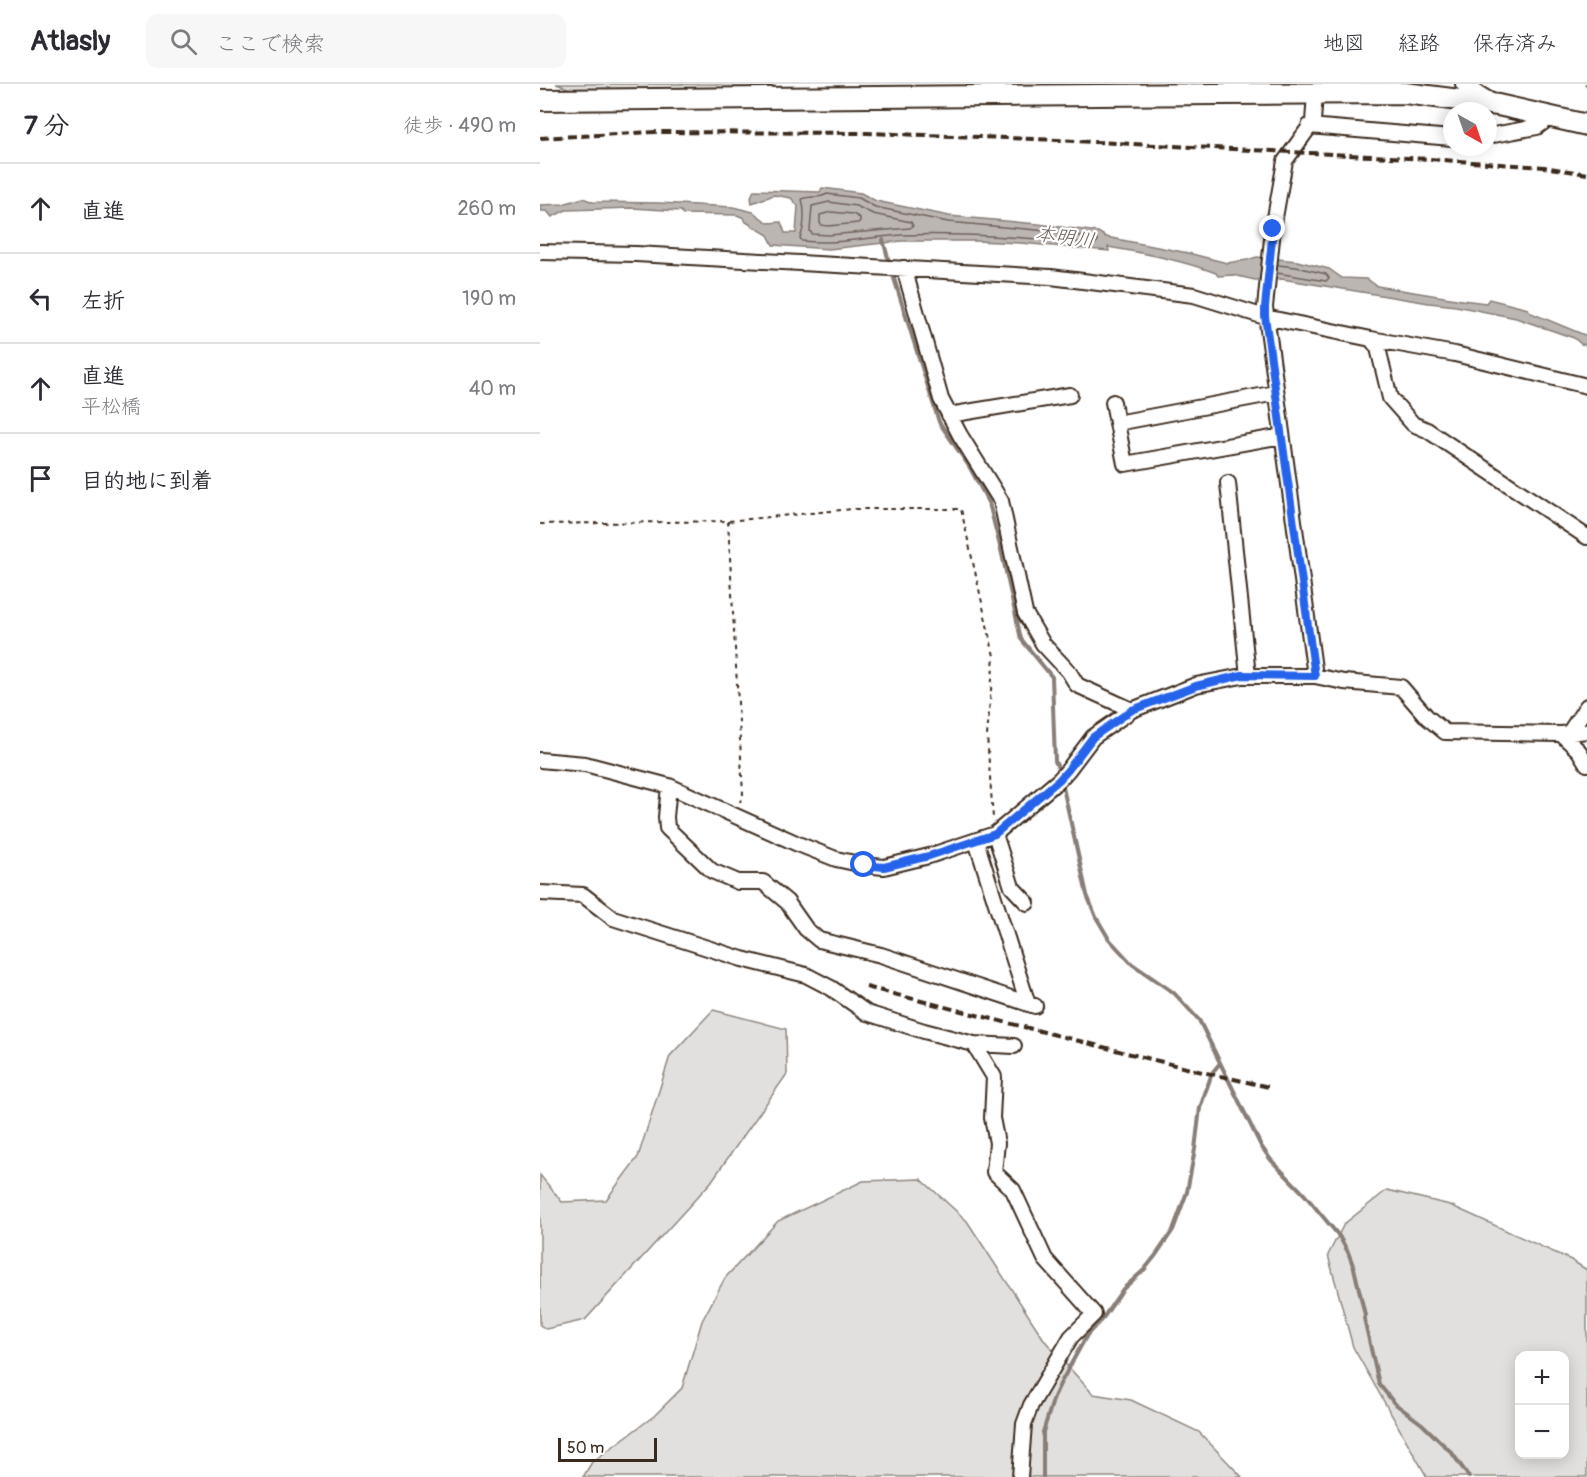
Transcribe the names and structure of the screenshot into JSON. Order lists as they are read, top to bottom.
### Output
{
  "water": ["本明川"],
  "scale_bar": "50 m",
  "north": "bottom right",
  "page": {
    "header": "Atlasly",
    "search": "ここで検索",
    "nav": ["地図", "経路", "保存済み"],
    "heading": ["7 分", "徒歩 · 490 m"],
    "list": [
      ["直進", "260 m"],
      ["左折", "190 m"],
      ["直進", "平松橋", "40 m"],
      "目的地に到着"
    ],
    "map_buttons": ["+", "−"],
    "scale": "50 m"
  }
}
